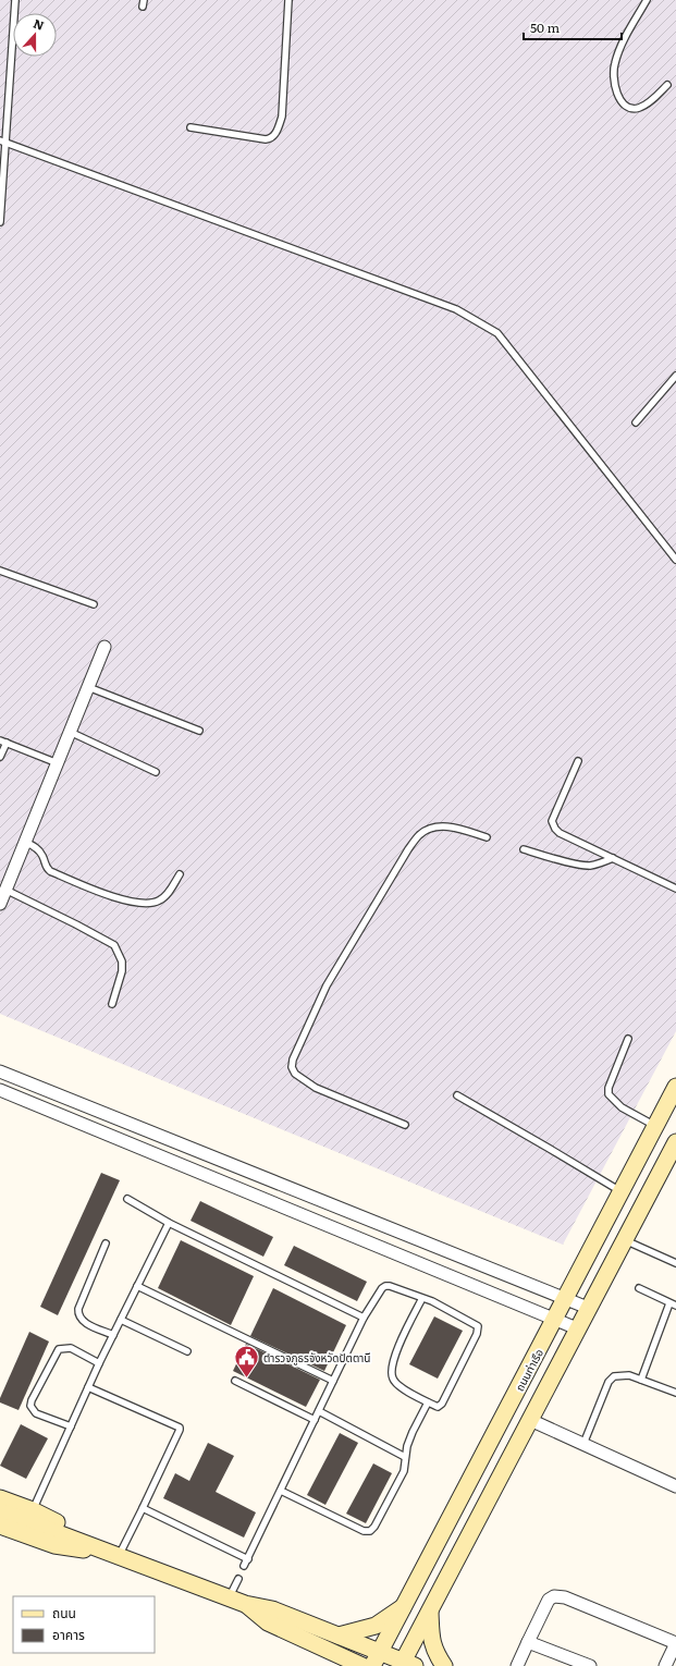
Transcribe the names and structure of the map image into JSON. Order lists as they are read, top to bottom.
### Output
{
  "streets": {
    "street": ["ถนนท่าเรือ"]
  },
  "places": {
    "public building": ["ตำรวจภูธรจังหวัดปัตตานี"]
  },
  "legend": ["ถนน", "อาคาร"],
  "scale_bar": "50 m",
  "north": "top"
}
